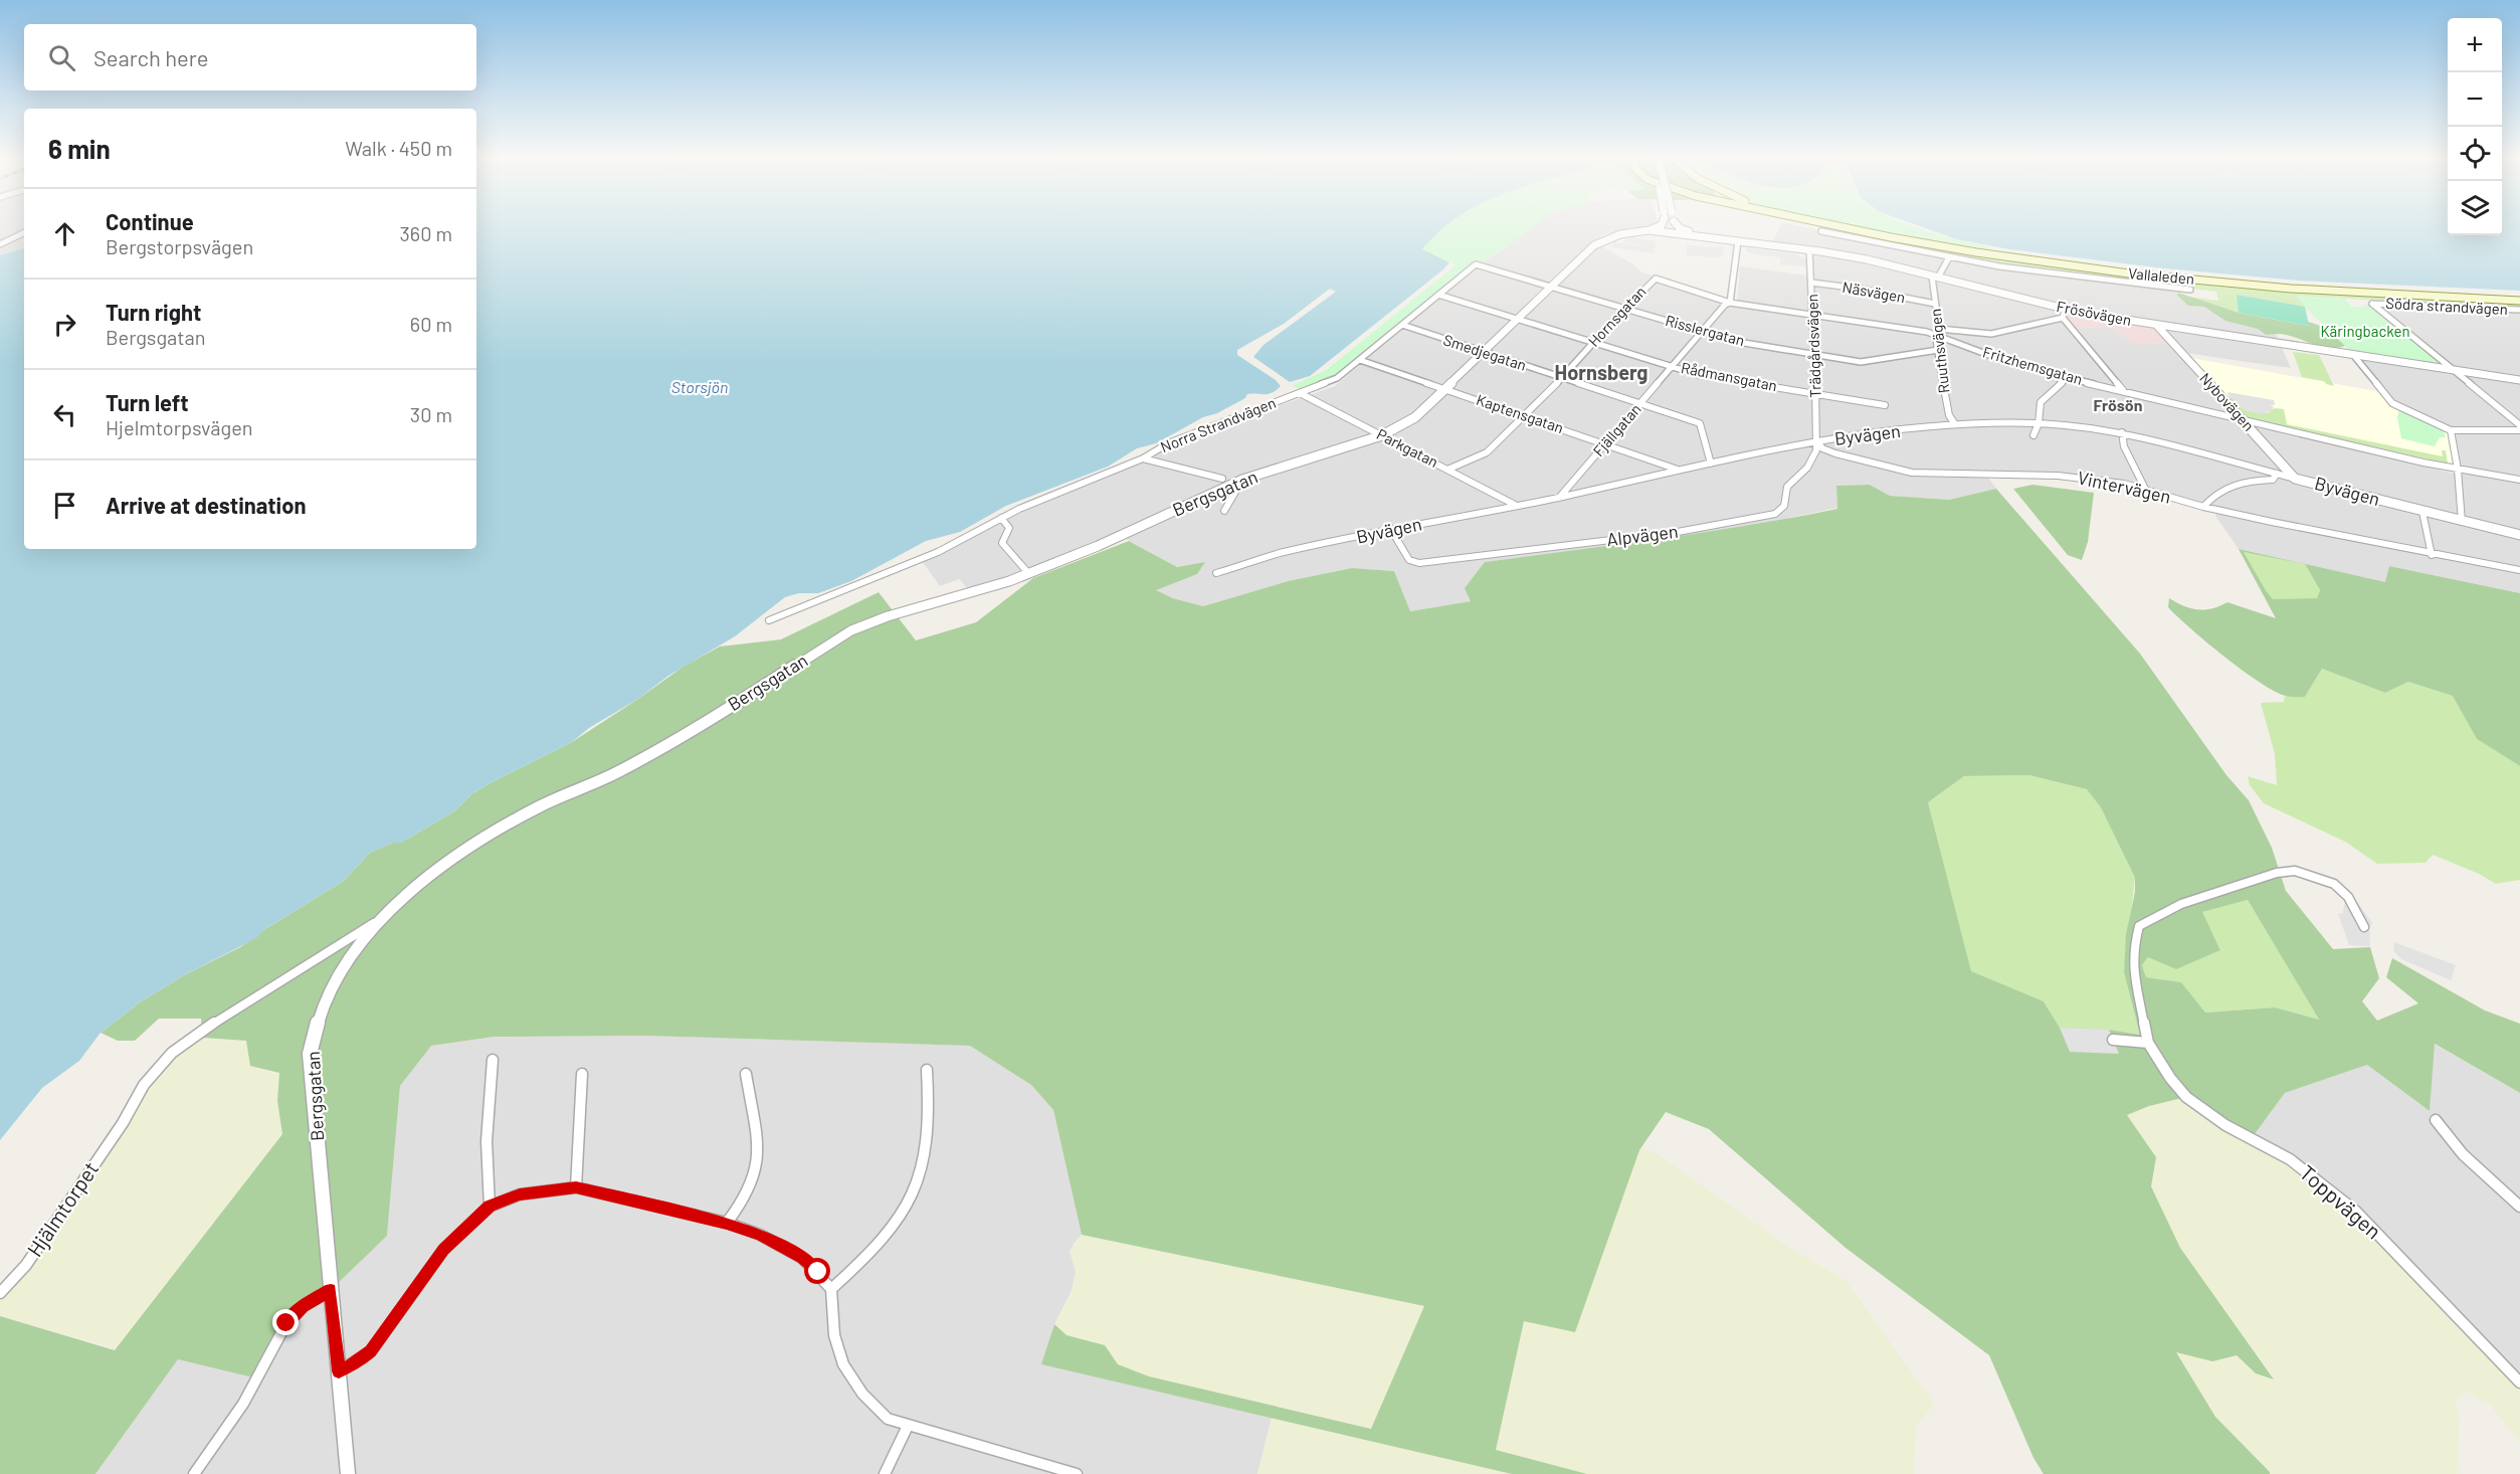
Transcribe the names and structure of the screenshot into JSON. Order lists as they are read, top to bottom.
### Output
{
  "streets": {
    "main road": ["Vallaleden"],
    "street": [
      "Näsvägen",
      "Södra strandvägen",
      "Frösövägen",
      "Hornsgatan",
      "Risslergatan",
      "Trädgårdsvägen",
      "Ruuthsvägen",
      "Smedjegatan",
      "Fritzhemsgatan",
      "Rådmansgatan",
      "Nybovägen",
      "Kaptensgatan",
      "Norra Strandvägen",
      "Fjällgatan",
      "Byvägen",
      "Parkgatan",
      "Vintervägen",
      "Bergsgatan",
      "Alpvägen",
      "Toppvägen",
      "Hjälmtorpet"
    ]
  },
  "crossings": [
    ["Näsvägen", "Trädgårdsvägen"],
    ["Näsvägen", "Ruuthsvägen"],
    ["Södra strandvägen", "Frösövägen"],
    ["Frösövägen", "Trädgårdsvägen"],
    ["Frösövägen", "Ruuthsvägen"],
    ["Frösövägen", "Nybovägen"],
    ["Frösövägen", "Bergsgatan"],
    ["Hornsgatan", "Risslergatan"],
    ["Hornsgatan", "Smedjegatan"],
    ["Hornsgatan", "Fritzhemsgatan"],
    ["Hornsgatan", "Rådmansgatan"],
    ["Hornsgatan", "Kaptensgatan"],
    ["Hornsgatan", "Parkgatan"],
    ["Risslergatan", "Trädgårdsvägen"],
    ["Risslergatan", "Ruuthsvägen"],
    ["Risslergatan", "Norra Strandvägen"],
    ["Risslergatan", "Fjällgatan"],
    ["Risslergatan", "Bergsgatan"],
    ["Trädgårdsvägen", "Fritzhemsgatan"],
    ["Trädgårdsvägen", "Rådmansgatan"],
    ["Trädgårdsvägen", "Byvägen"],
    ["Trädgårdsvägen", "Vintervägen"],
    ["Trädgårdsvägen", "Alpvägen"],
    ["Ruuthsvägen", "Fritzhemsgatan"],
    ["Ruuthsvägen", "Byvägen"],
    ["Smedjegatan", "Norra Strandvägen"],
    ["Smedjegatan", "Fjällgatan"],
    ["Smedjegatan", "Byvägen"],
    ["Smedjegatan", "Bergsgatan"],
    ["Fritzhemsgatan", "Nybovägen"],
    ["Fritzhemsgatan", "Fjällgatan"],
    ["Rådmansgatan", "Norra Strandvägen"],
    ["Rådmansgatan", "Fjällgatan"],
    ["Rådmansgatan", "Bergsgatan"],
    ["Nybovägen", "Byvägen"],
    ["Kaptensgatan", "Norra Strandvägen"],
    ["Kaptensgatan", "Fjällgatan"],
    ["Kaptensgatan", "Byvägen"],
    ["Kaptensgatan", "Bergsgatan"],
    ["Norra Strandvägen", "Parkgatan"],
    ["Fjällgatan", "Byvägen"],
    ["Byvägen", "Parkgatan"],
    ["Byvägen", "Vintervägen"],
    ["Byvägen", "Alpvägen"],
    ["Parkgatan", "Bergsgatan"],
    ["Vintervägen", "Alpvägen"],
    ["Bergsgatan", "Hjälmtorpet"]
  ],
  "districts": ["Hornsberg", "Frösön"],
  "water": ["Storsjön"],
  "parks": ["Käringbacken"],
  "page": {
    "map_buttons": ["+", "−"],
    "search": "Search here",
    "heading": ["6 min", "Walk · 450 m"],
    "list": [
      ["Continue", "Bergstorpsvägen", "360 m"],
      ["Turn right", "Bergsgatan", "60 m"],
      ["Turn left", "Hjelmtorpsvägen", "30 m"],
      "Arrive at destination"
    ]
  }
}
